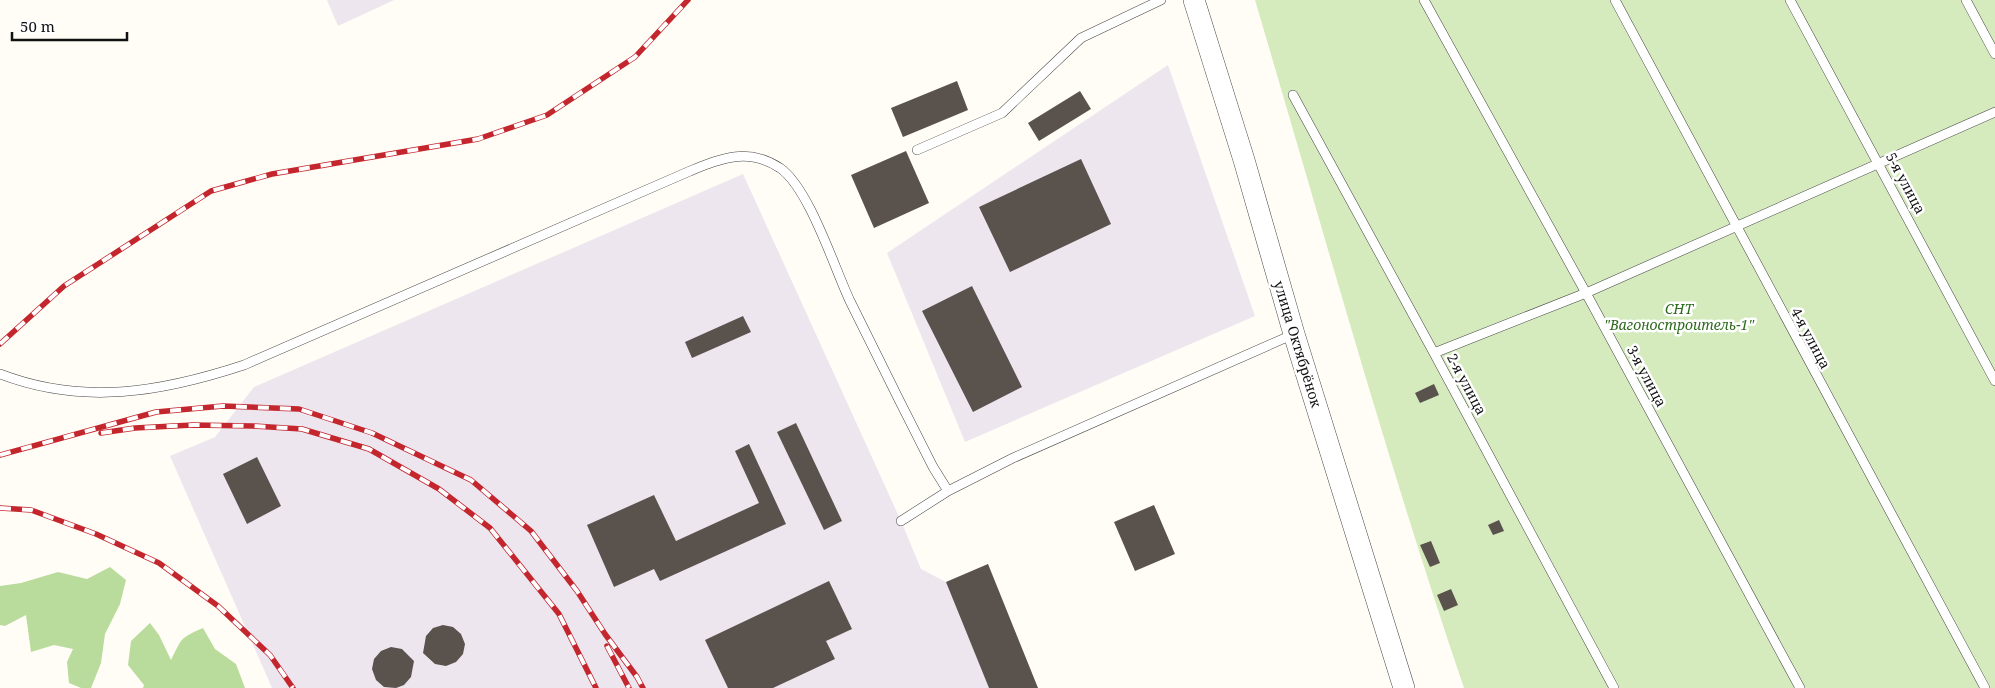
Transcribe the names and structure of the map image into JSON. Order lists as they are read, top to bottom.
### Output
{
  "streets": {
    "street": ["улица Октябрёнок"],
    "lane": [
      "5-я улица",
      "4-я улица",
      "3-я улица",
      "2-я улица"
    ]
  },
  "parks": ["СНТ \"Вагоностроитель-1\""],
  "scale_bar": "50 m"
}
